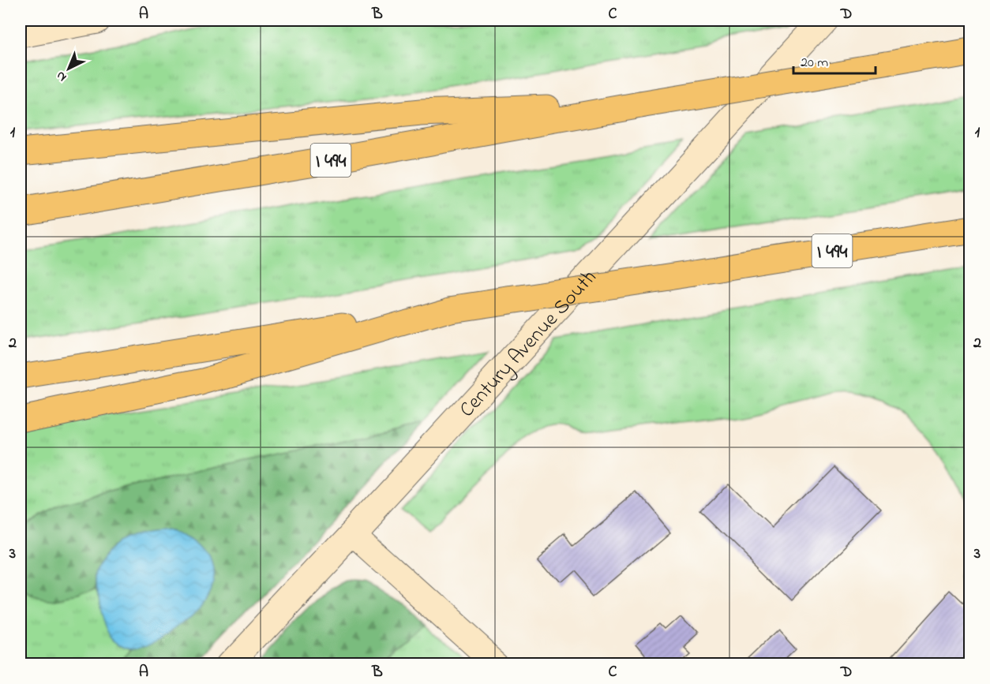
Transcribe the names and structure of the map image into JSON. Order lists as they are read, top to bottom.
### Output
{
  "streets": {
    "highway": ["I 494"],
    "street": ["Century Avenue South"]
  },
  "scale_bar": "20 m",
  "north": "bottom left",
  "grid": {
    "columns": [
      "A",
      "B",
      "C",
      "D"
    ],
    "rows": ["1", "2", "3"]
  }
}
